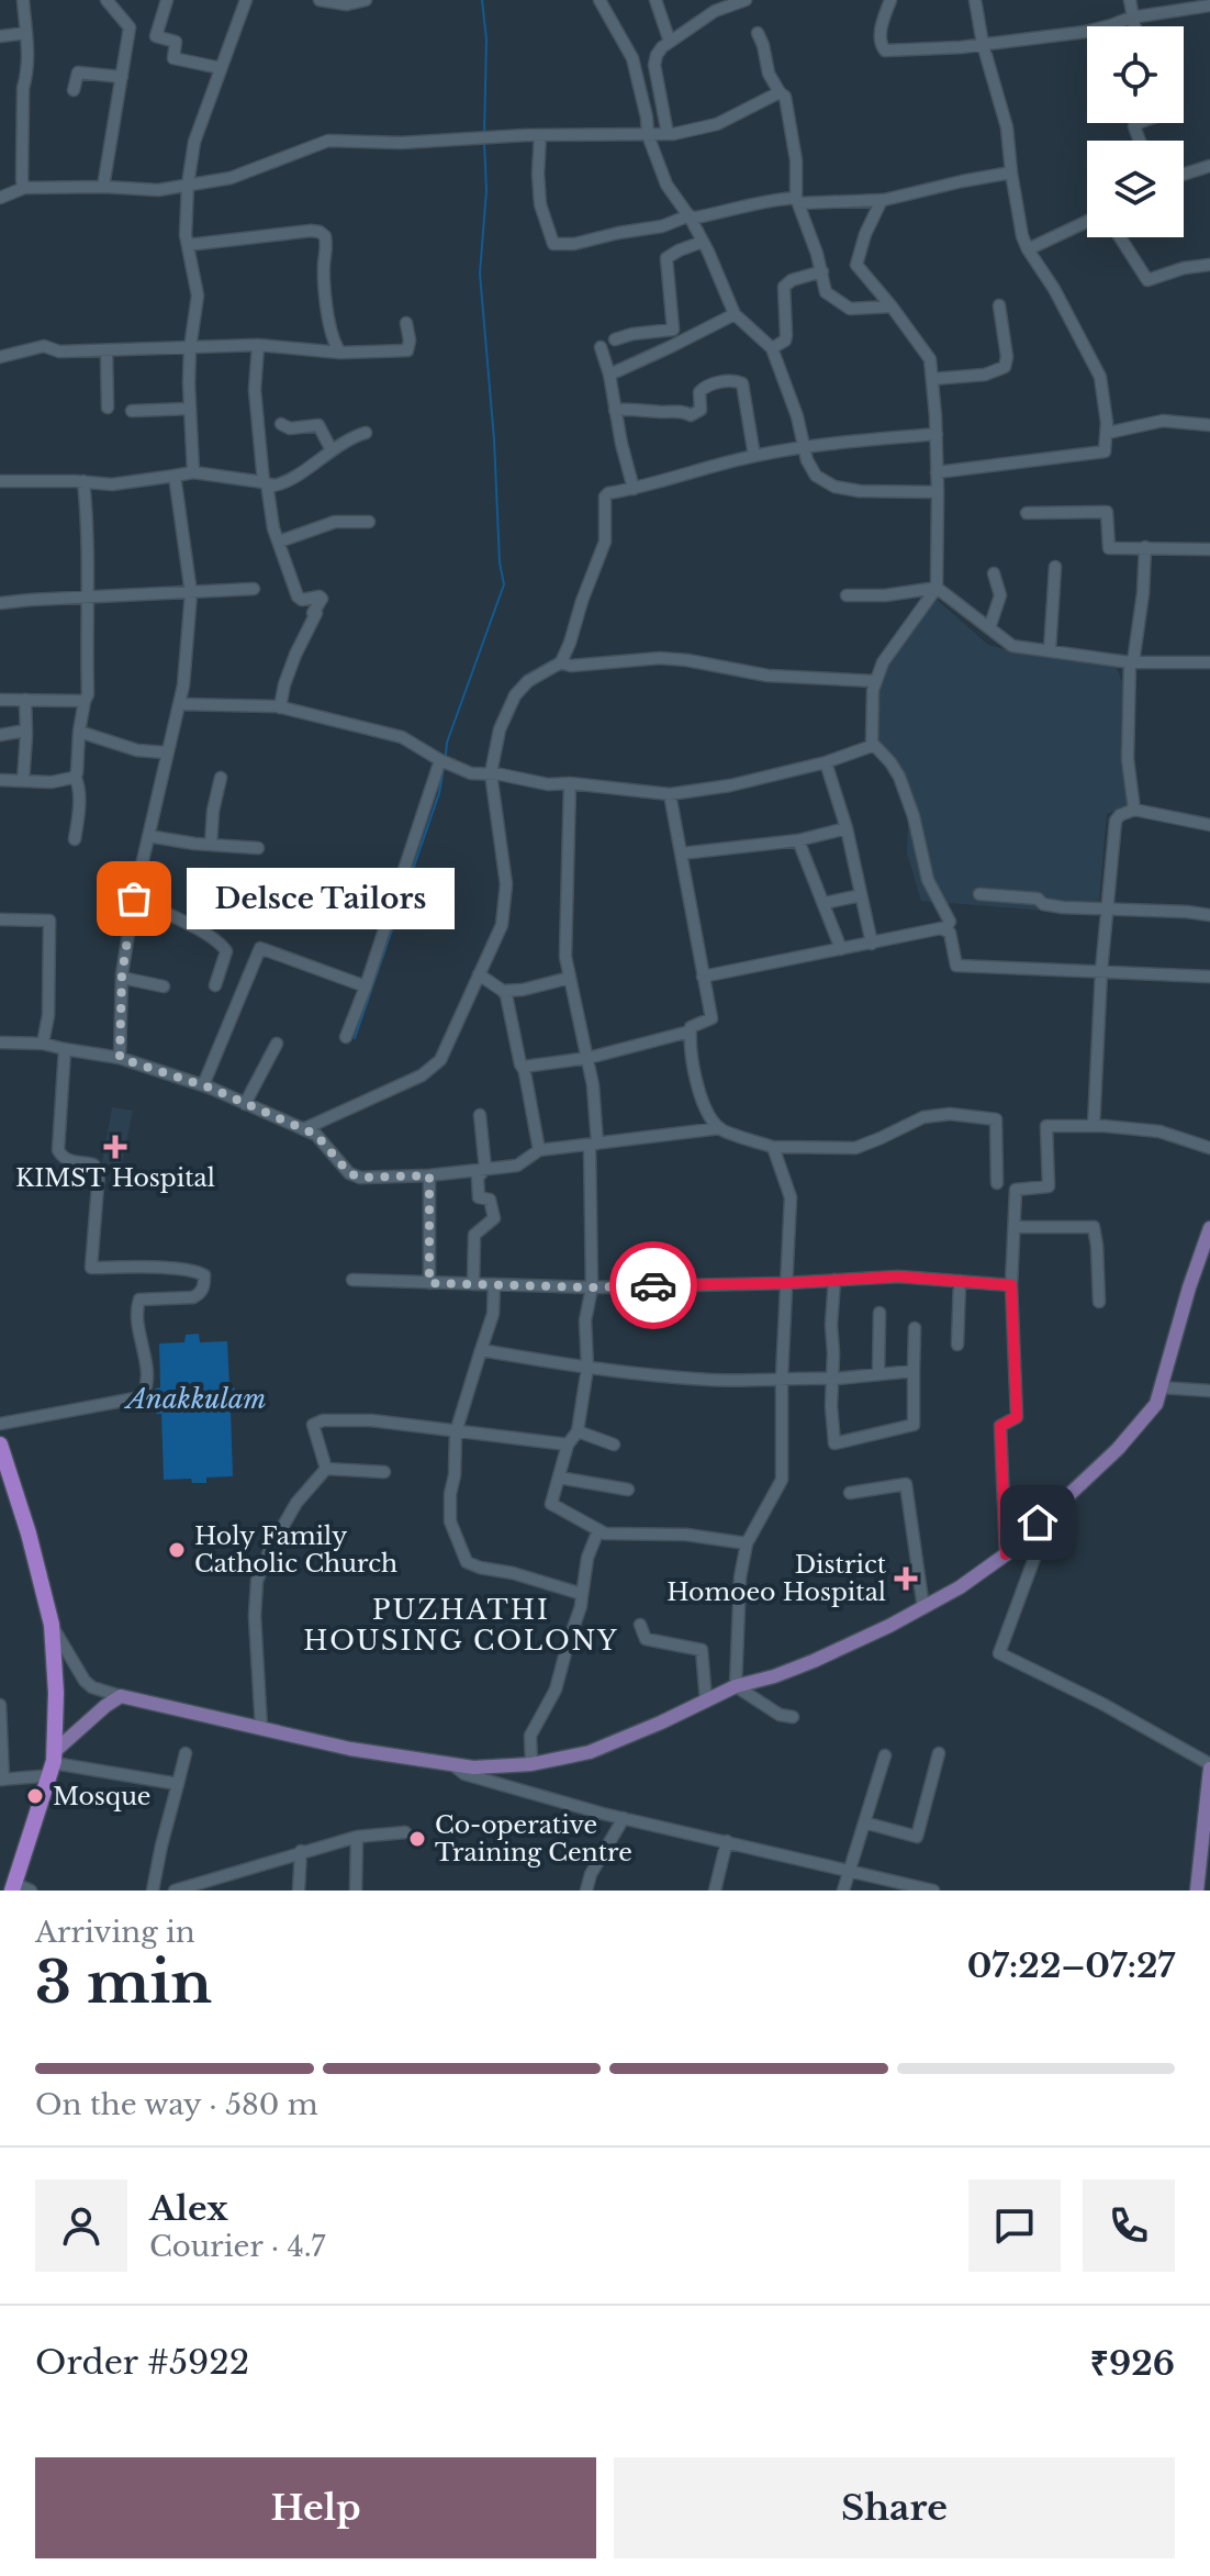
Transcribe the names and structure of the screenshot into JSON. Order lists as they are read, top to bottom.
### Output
{
  "districts": ["PUZHATHI HOUSING COLONY"],
  "water": ["Anakkulam"],
  "places": {
    "other": [
      "Delsce Tailors",
      "Holy Family Catholic Church",
      "Mosque",
      "Co-operative Training Centre"
    ],
    "health": ["KIMST Hospital", "District Homoeo Hospital"]
  },
  "page": {
    "bubble": "Delsce Tailors",
    "heading": ["3 min", "Arriving in", "07:22–07:27"],
    "panel": [
      "Alex",
      "Courier · 4.7",
      "Order #5922",
      "₹926"
    ],
    "bar": "On the way · 580 m",
    "buttons": ["Help", "Share"]
  }
}
